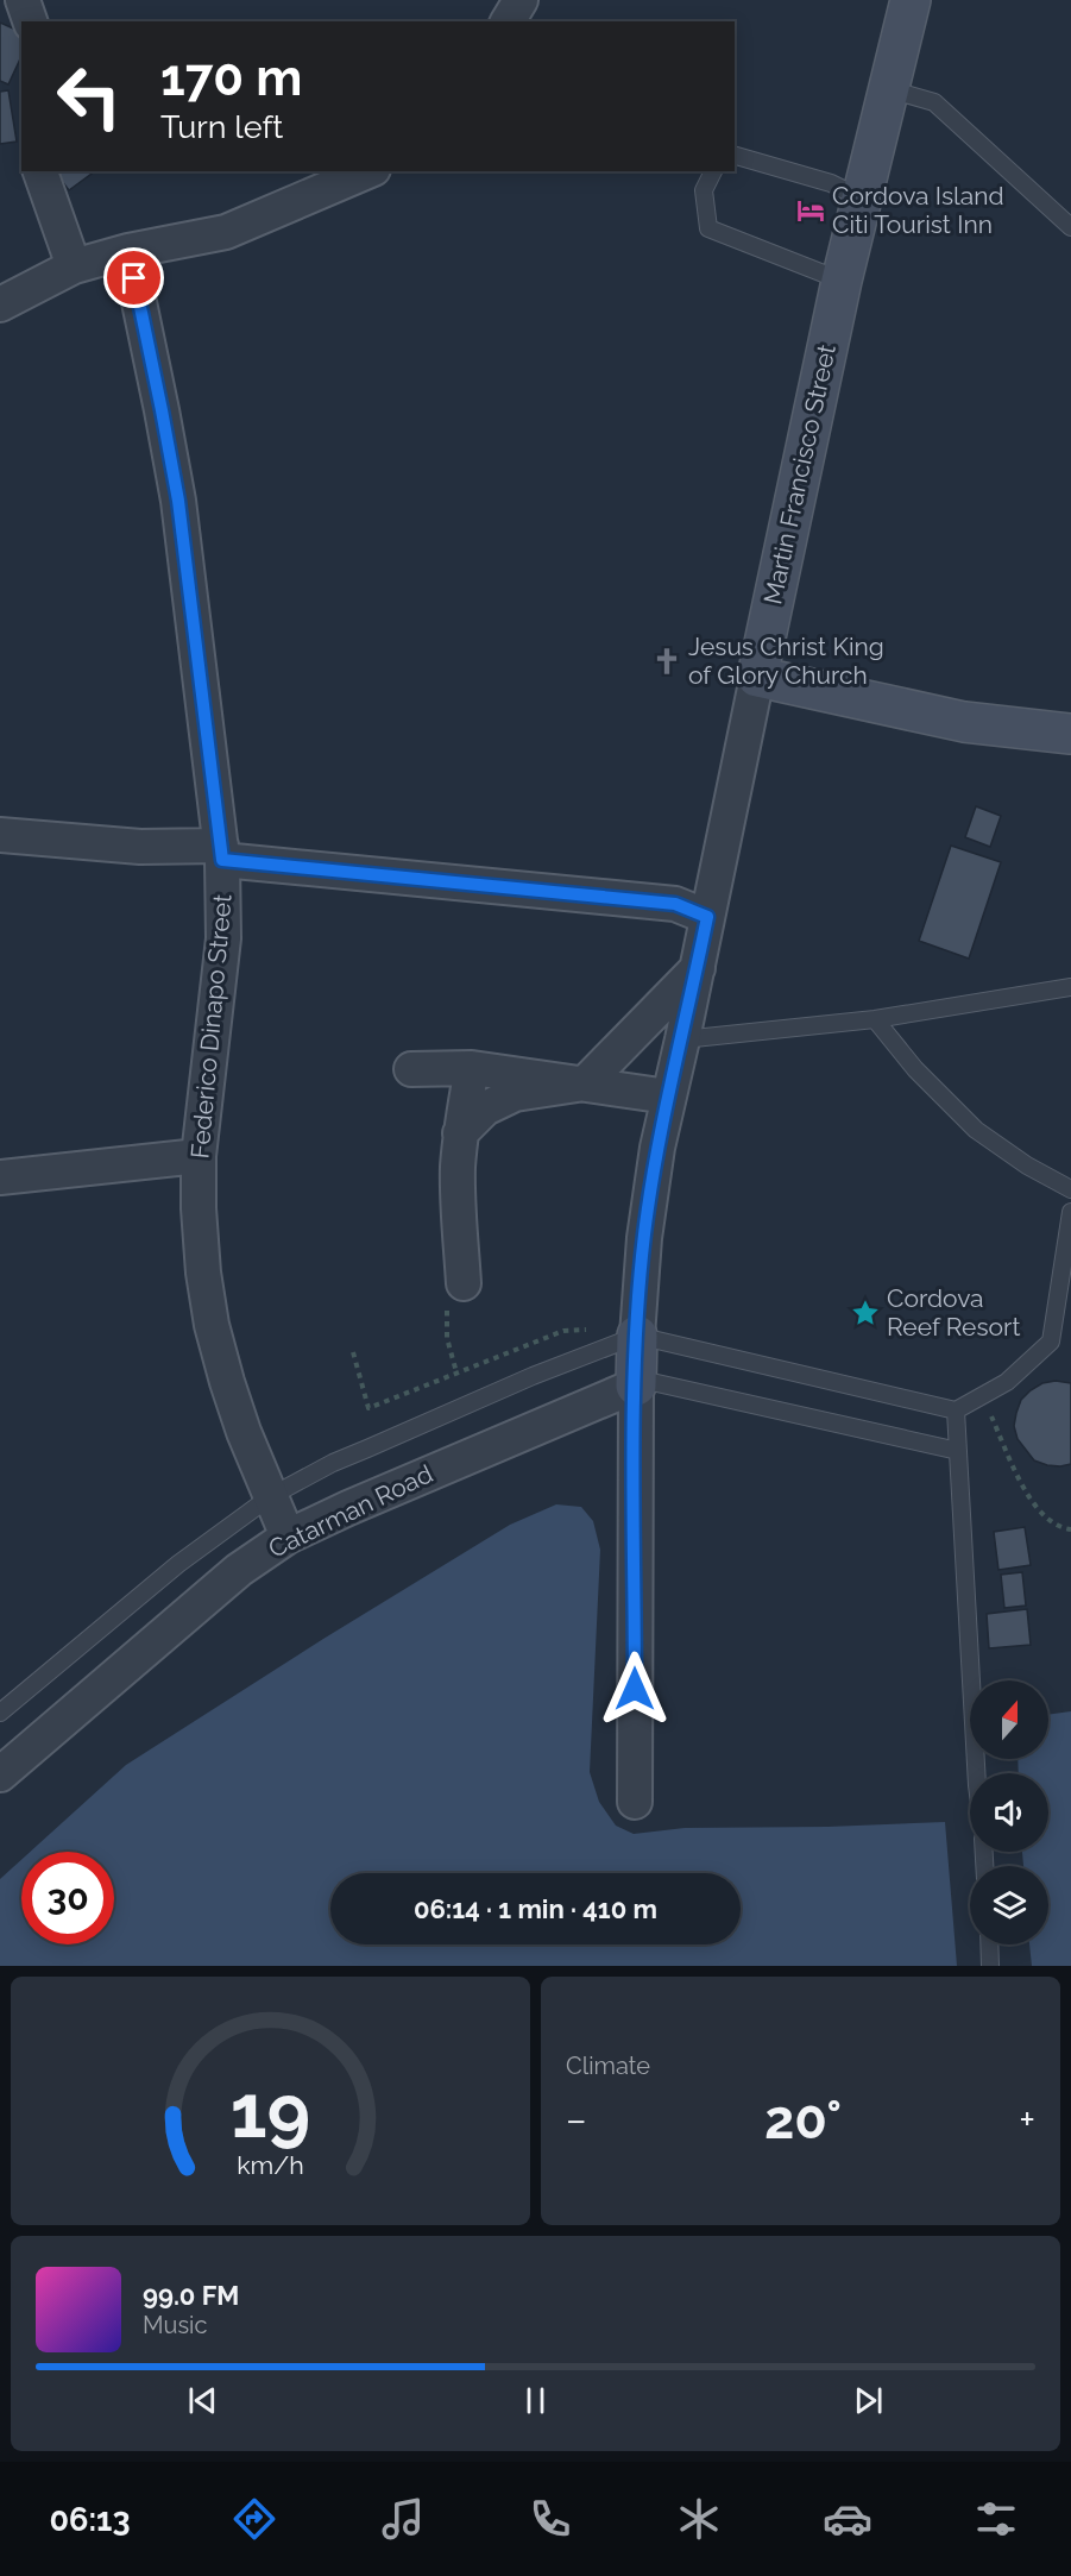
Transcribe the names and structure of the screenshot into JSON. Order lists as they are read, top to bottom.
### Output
{
  "streets": {
    "street": ["Martin Francisco Street", "Federico Dinapo Street", "Catarman Road"]
  },
  "crossings": [
    ["Martin Francisco Street", "Catarman Road"],
    ["Federico Dinapo Street", "Catarman Road"]
  ],
  "places": {
    "hotel": ["Cordova Island Citi Tourist Inn"],
    "church": ["Jesus Christ King of Glory Church"],
    "place": ["Cordova Reef Resort"]
  },
  "north": "top",
  "page": {
    "turn": ["170 m", "Turn left"],
    "limit": "30",
    "trip": "06:14 · 1 min · 410 m",
    "tile": "Climate",
    "heat": ["−", "20°", "+"],
    "song": ["99.0 FM", "Music"],
    "tabs": "06:13",
    "gauge": ["19", "km/h"]
  }
}
